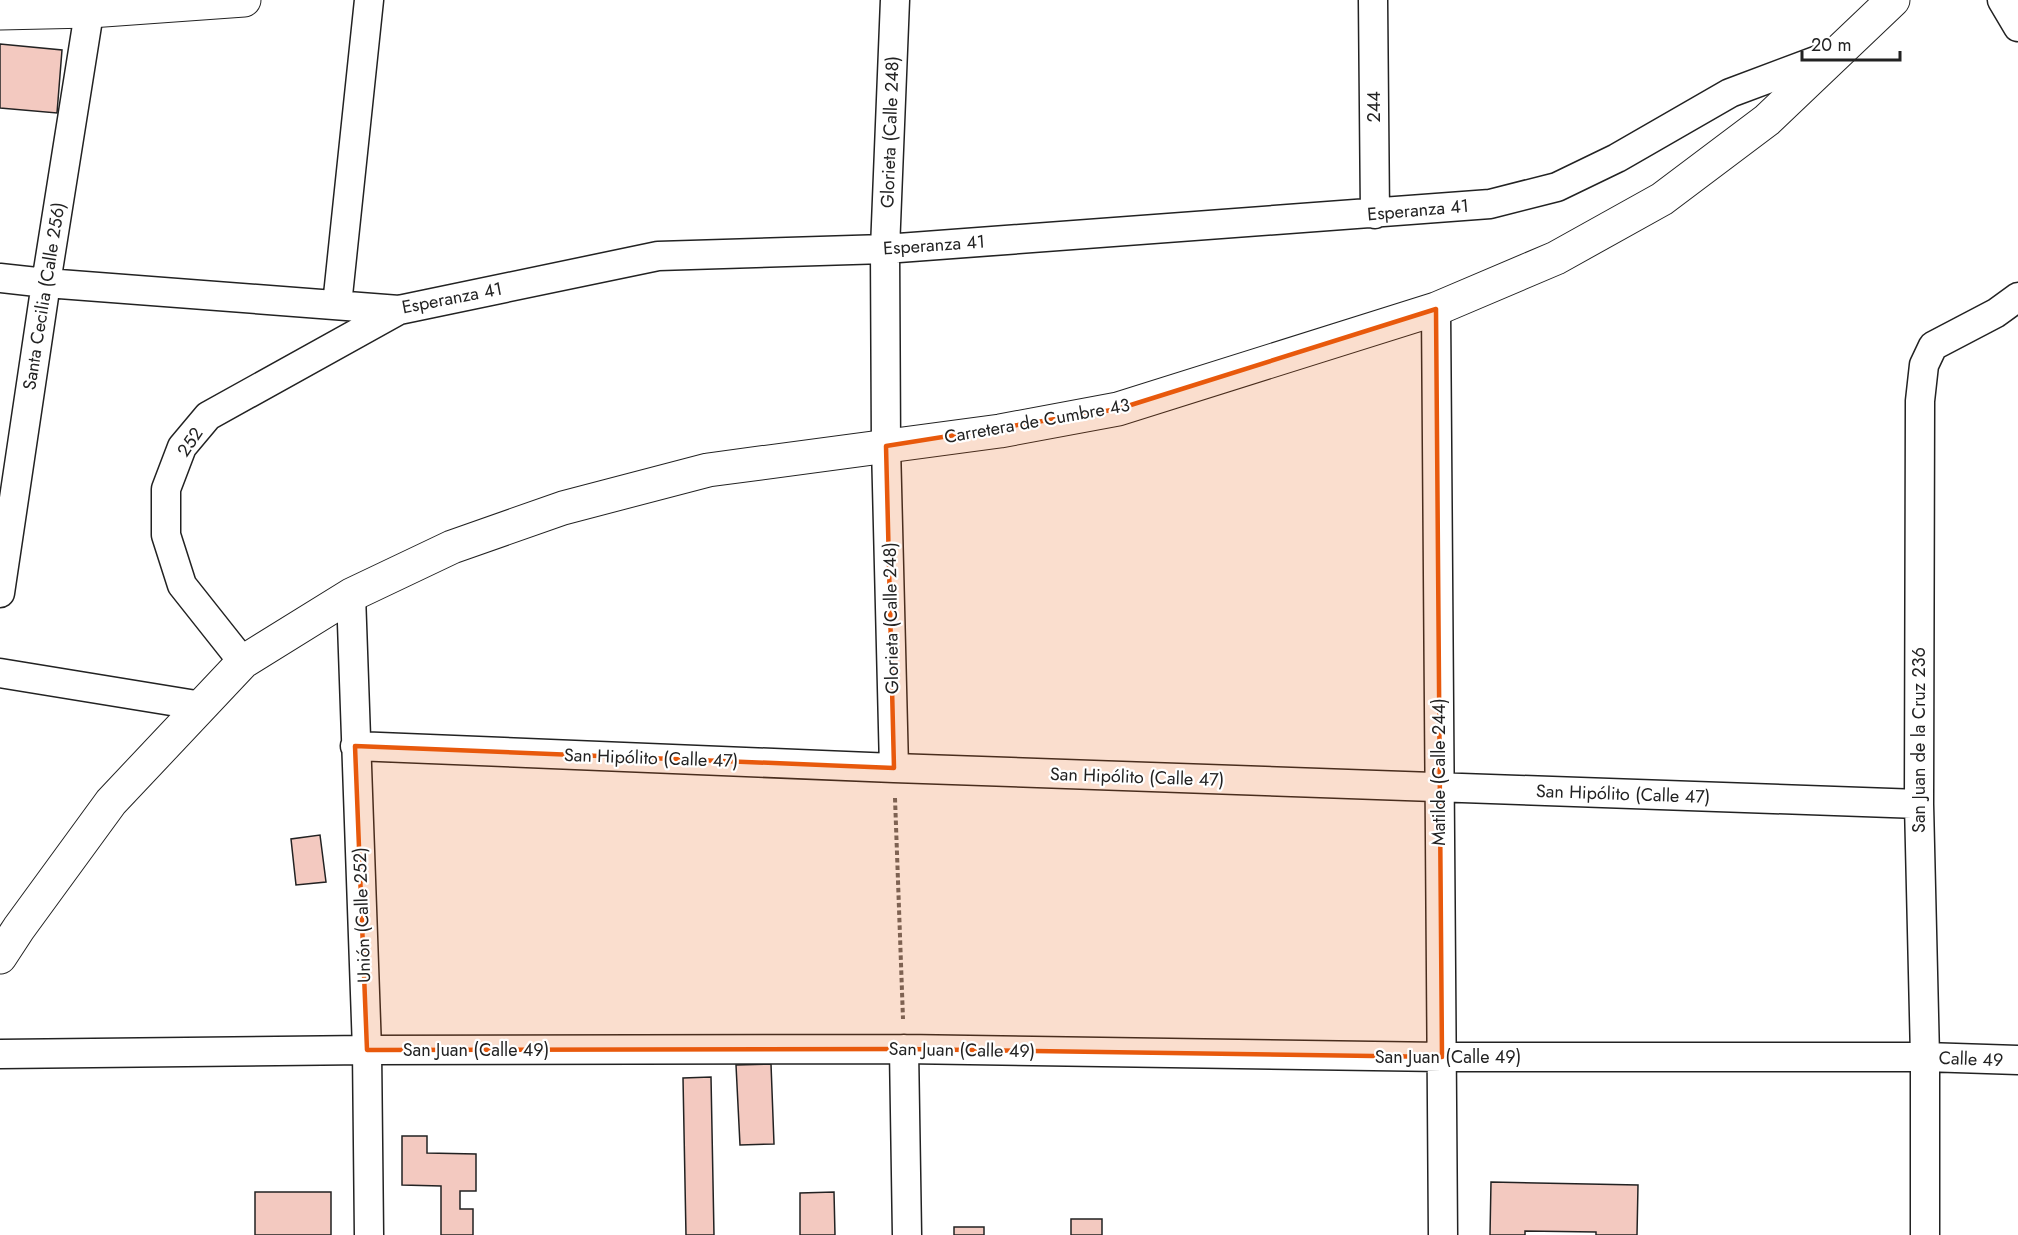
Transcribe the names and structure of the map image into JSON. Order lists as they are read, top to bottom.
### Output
{
  "streets": {
    "street": [
      "244",
      "Glorieta (Calle 248)",
      "Esperanza 41",
      "Santa Cecilia (Calle 256)",
      "Carretera de Cumbre 43",
      "252",
      "San Juan de la Cruz 236",
      "San Hipólito (Calle 47)",
      "Matilde (Calle 244)",
      "Unión (Calle 252)",
      "San Juan (Calle 49)",
      "Calle 49"
    ]
  },
  "crossings": [
    ["244", "Esperanza 41"],
    ["Glorieta (Calle 248)", "Esperanza 41"],
    ["Glorieta (Calle 248)", "Carretera de Cumbre 43"],
    ["Glorieta (Calle 248)", "San Hipólito (Calle 47)"],
    ["Esperanza 41", "Santa Cecilia (Calle 256)"],
    ["Esperanza 41", "Carretera de Cumbre 43"],
    ["Esperanza 41", "252"],
    ["Carretera de Cumbre 43", "252"],
    ["Carretera de Cumbre 43", "Matilde (Calle 244)"],
    ["Carretera de Cumbre 43", "Unión (Calle 252)"],
    ["San Juan de la Cruz 236", "San Hipólito (Calle 47)"],
    ["San Juan de la Cruz 236", "San Juan (Calle 49)"],
    ["San Juan de la Cruz 236", "Calle 49"],
    ["San Hipólito (Calle 47)", "Matilde (Calle 244)"],
    ["San Hipólito (Calle 47)", "Unión (Calle 252)"],
    ["Matilde (Calle 244)", "San Juan (Calle 49)"],
    ["Unión (Calle 252)", "San Juan (Calle 49)"],
    ["San Juan (Calle 49)", "Calle 49"]
  ],
  "scale_bar": "20 m"
}
